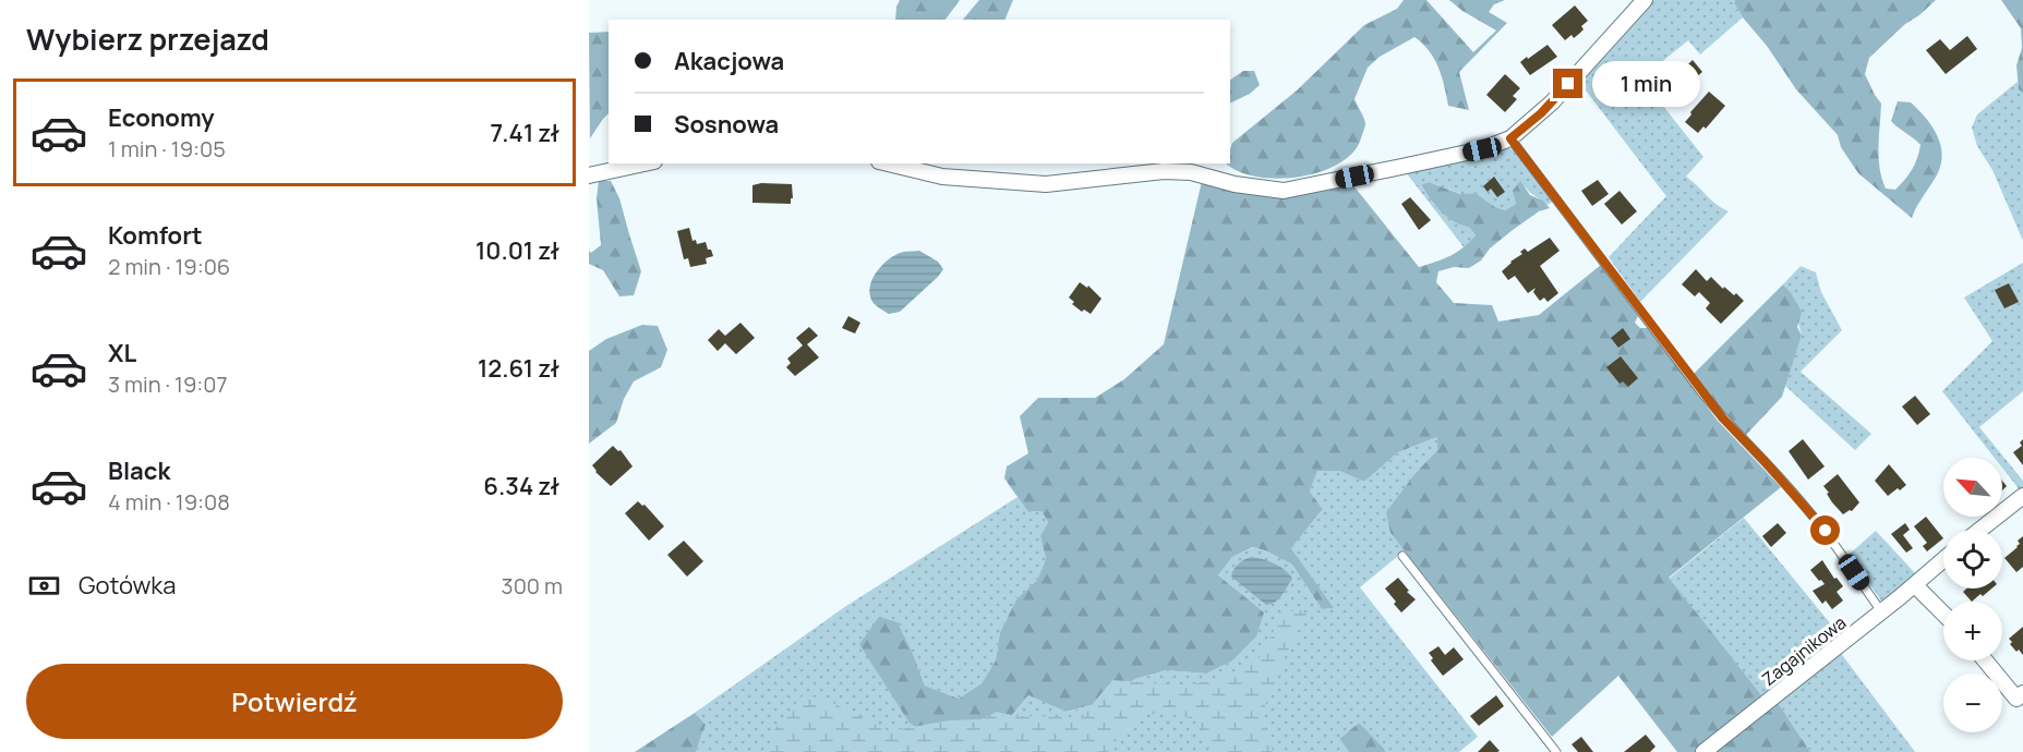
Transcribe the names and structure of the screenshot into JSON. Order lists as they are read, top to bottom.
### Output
{
  "streets": {
    "street": ["Zagajnikowa"]
  },
  "north": "top left",
  "page": {
    "heading": "Wybierz przejazd",
    "banner": ["Akacjowa", "Sosnowa"],
    "bubble": "1 min",
    "list": [
      {
        "name": "Economy",
        "note": "1 min · 19:05",
        "value": "7.41 zł"
      },
      {
        "name": "Komfort",
        "note": "2 min · 19:06",
        "value": "10.01 zł"
      },
      {
        "name": "XL",
        "note": "3 min · 19:07",
        "value": "12.61 zł"
      },
      {
        "name": "Black",
        "note": "4 min · 19:08",
        "value": "6.34 zł"
      }
    ],
    "map_buttons": ["+", "−"],
    "pay": ["Gotówka", "300 m"],
    "buttons": "Potwierdź"
  }
}
